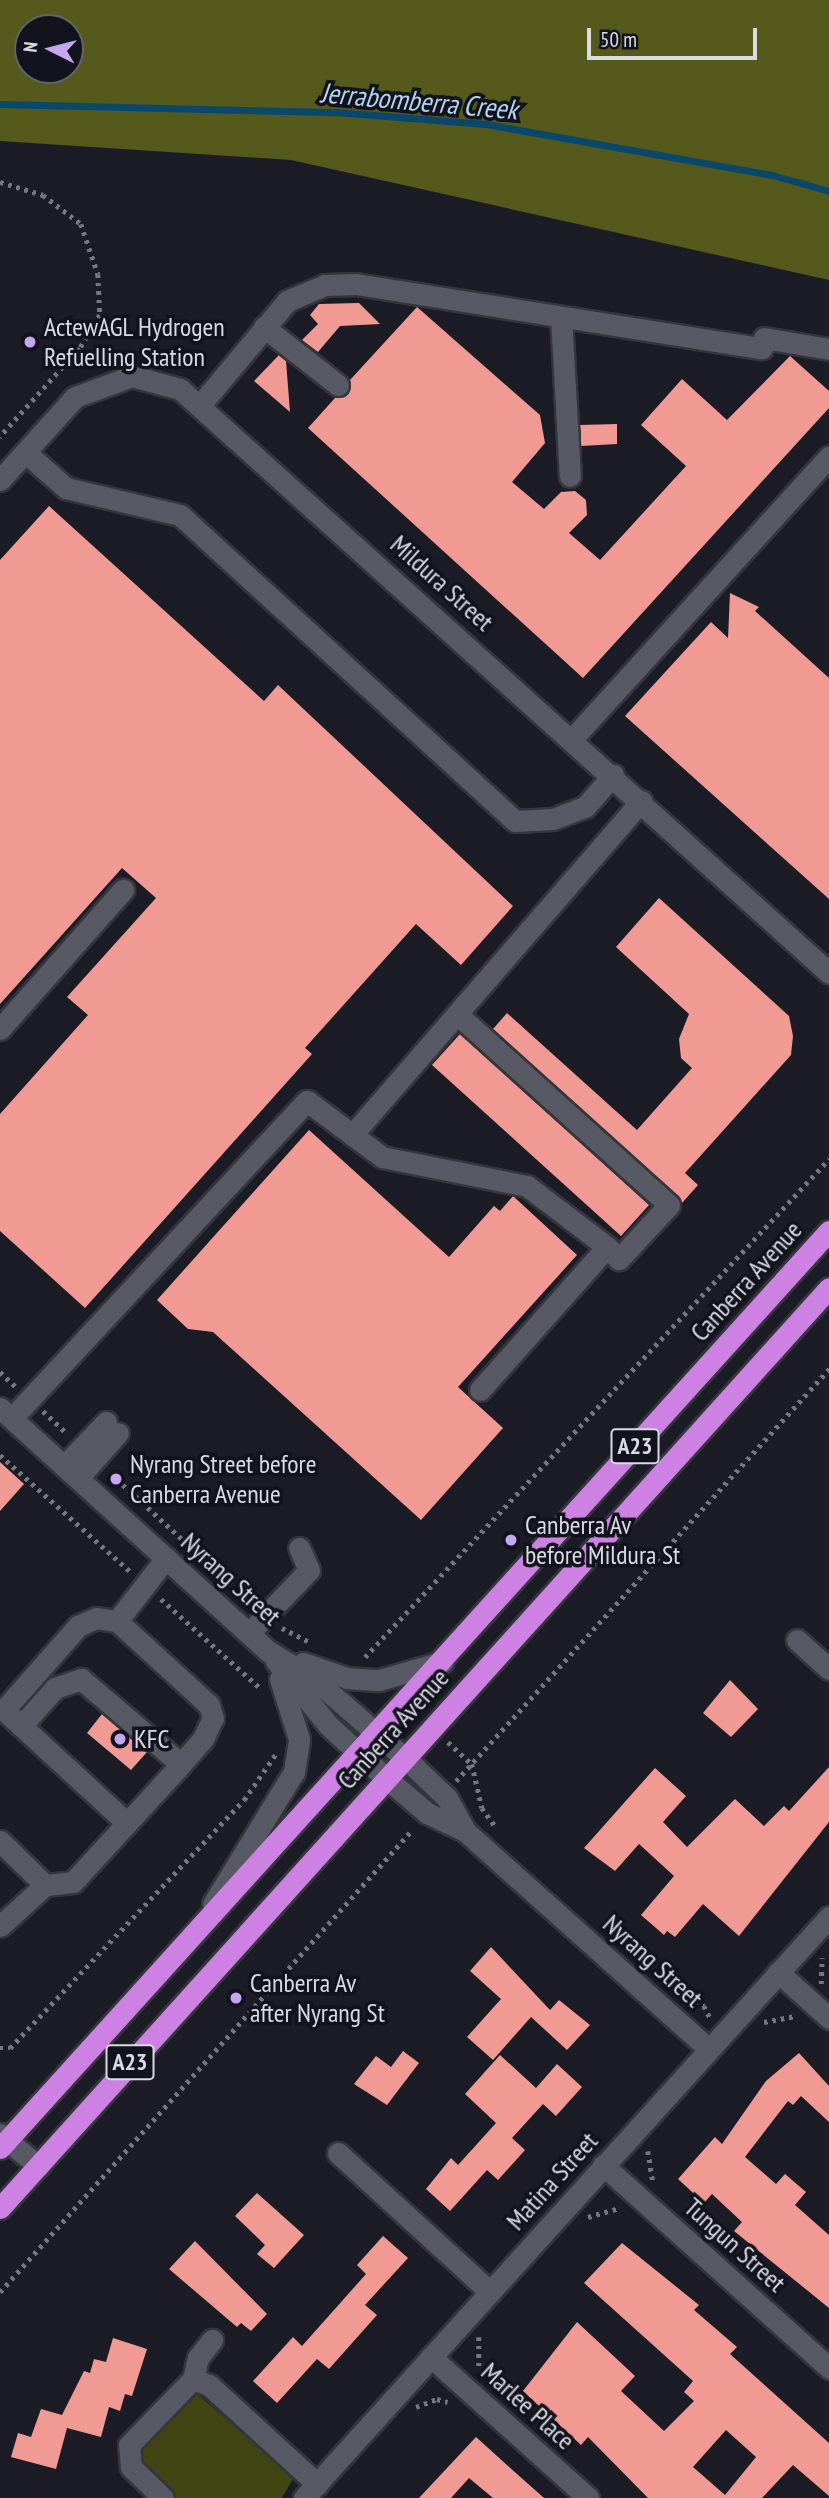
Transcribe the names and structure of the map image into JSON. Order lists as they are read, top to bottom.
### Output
{
  "streets": {
    "highway": ["Canberra Avenue", "A23"],
    "street": [
      "Mildura Street",
      "Nyrang Street",
      "Matina Street",
      "Tungun Street",
      "Marlee Place"
    ]
  },
  "crossings": [
    ["Canberra Avenue", "Nyrang Street"],
    ["Nyrang Street", "Matina Street"],
    ["Matina Street", "Tungun Street"],
    ["Matina Street", "Marlee Place"]
  ],
  "water": ["Jerrabomberra Creek"],
  "places": [
    "ActewAGL Hydrogen Refuelling Station",
    "Nyrang Street before Canberra Avenue",
    "Canberra Av before Mildura St",
    "KFC",
    "Canberra Av after Nyrang St"
  ],
  "scale_bar": "50 m",
  "north": "left"
}
